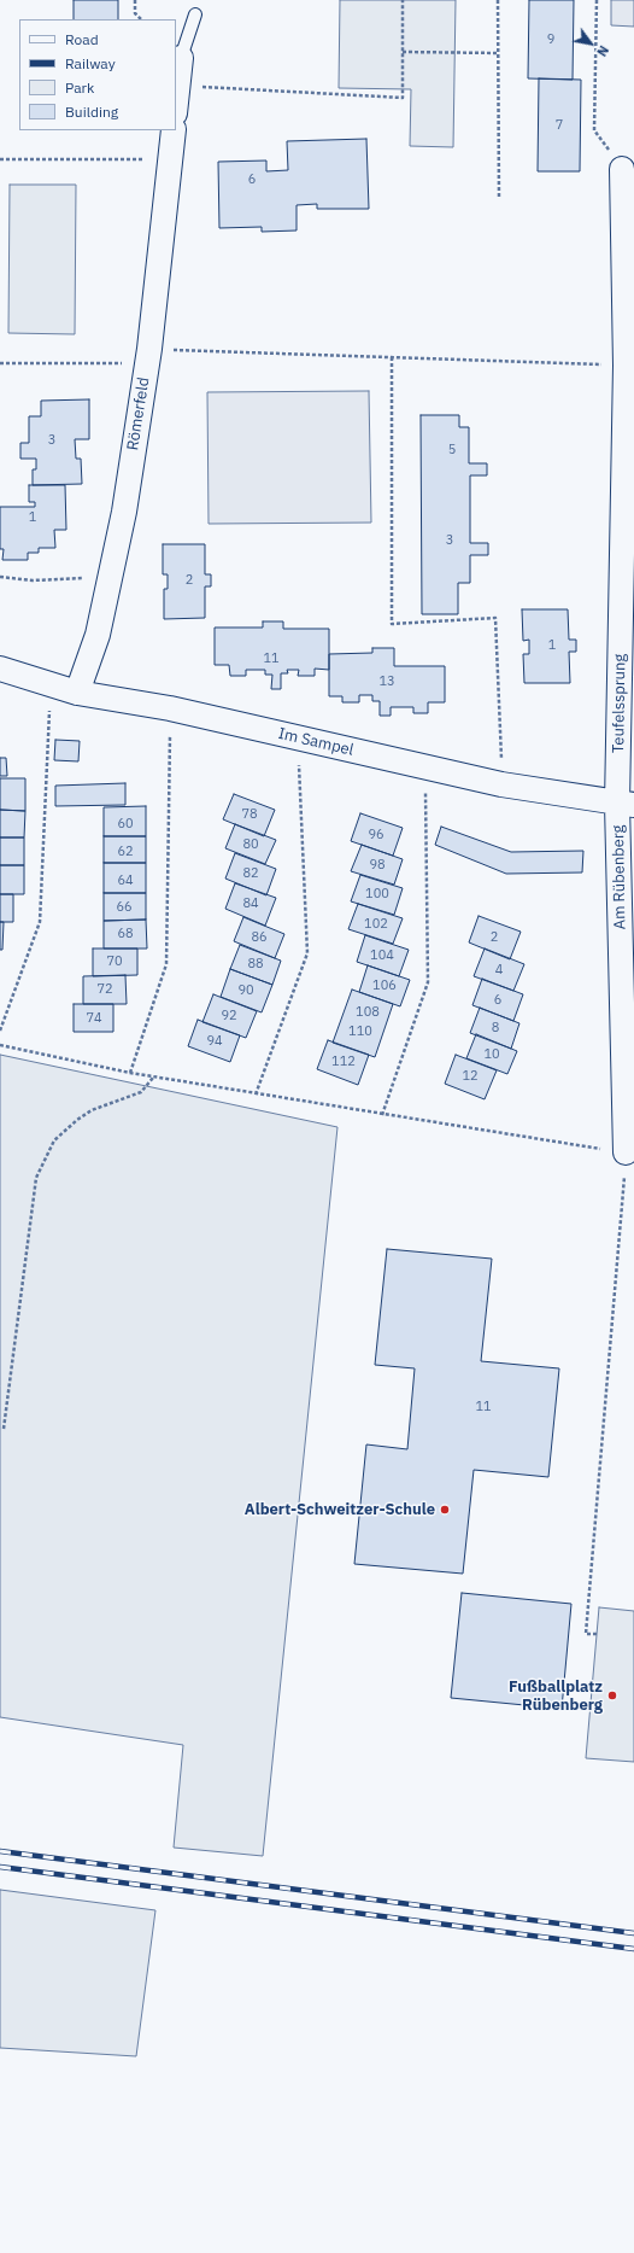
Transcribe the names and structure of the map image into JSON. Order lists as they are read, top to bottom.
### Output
{
  "streets": {
    "street": [
      "Römerfeld",
      "Teufelssprung",
      "Im Sampel",
      "Am Rübenberg"
    ]
  },
  "crossings": [
    ["Römerfeld", "Im Sampel"],
    ["Teufelssprung", "Im Sampel"],
    ["Teufelssprung", "Am Rübenberg"],
    ["Im Sampel", "Am Rübenberg"]
  ],
  "places": ["Albert-Schweitzer-Schule", "Fußballplatz Rübenberg"],
  "house_numbers": [
    "9",
    "7",
    "6",
    "3",
    "5",
    "1",
    "3",
    "2",
    "1",
    "11",
    "13",
    "78",
    "60",
    "96",
    "80",
    "62",
    "98",
    "82",
    "64",
    "100",
    "84",
    "66",
    "102",
    "68",
    "86",
    "2",
    "104",
    "70",
    "88",
    "4",
    "106",
    "72",
    "90",
    "6",
    "108",
    "92",
    "74",
    "8",
    "110",
    "94",
    "10",
    "112",
    "12",
    "11"
  ],
  "legend": [
    "Road",
    "Railway",
    "Park",
    "Building"
  ],
  "north": "bottom right"
}
